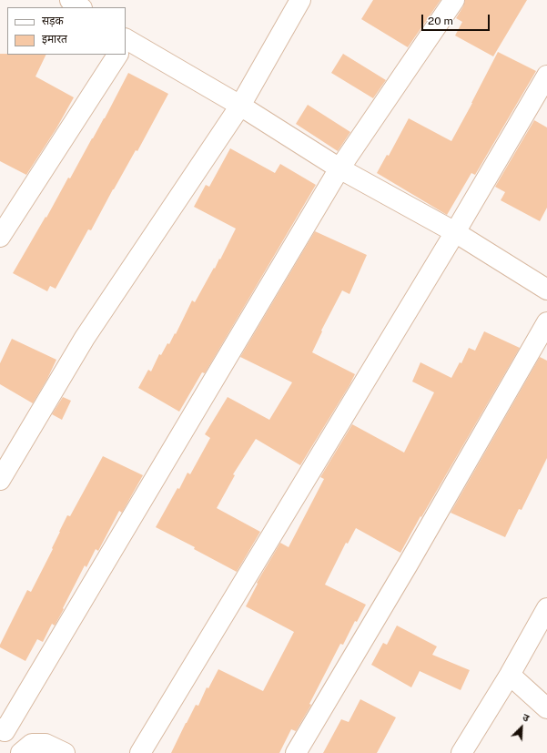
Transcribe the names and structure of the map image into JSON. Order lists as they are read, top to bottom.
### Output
{
  "legend": ["सड़क", "इमारत"],
  "scale_bar": "20 m",
  "north": "top right"
}
